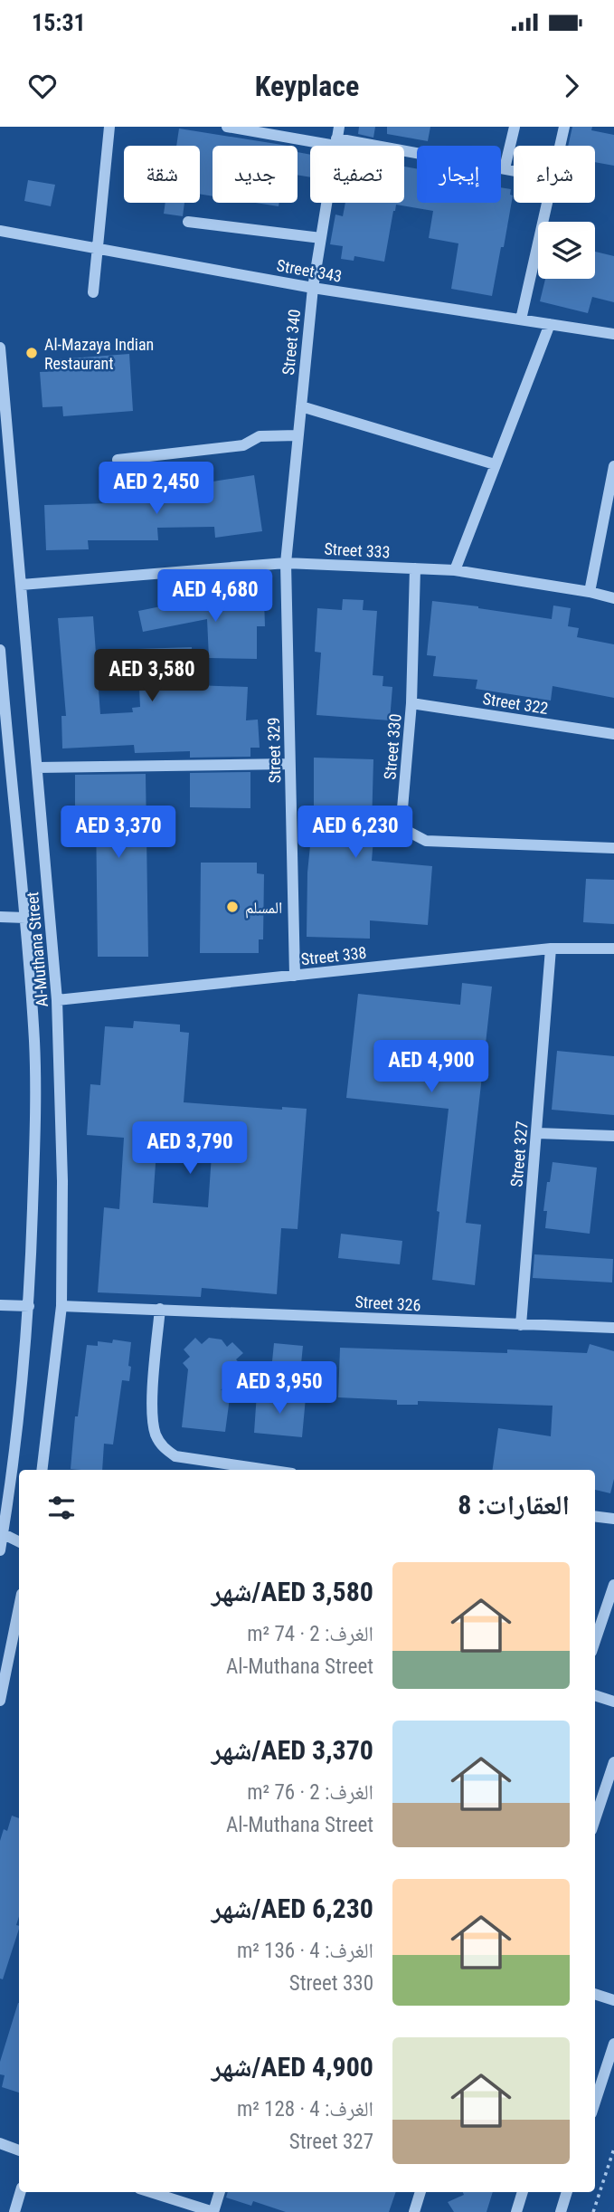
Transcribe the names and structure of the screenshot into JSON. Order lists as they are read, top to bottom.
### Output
{
  "streets": {
    "street": [
      "Street 343",
      "Street 340",
      "Street 333",
      "Street 322",
      "Street 330",
      "Street 329",
      "Al-Muthana Street",
      "Street 338",
      "Street 327",
      "Street 326"
    ]
  },
  "crossings": [
    ["Street 343", "Street 340"],
    ["Street 340", "Street 333"],
    ["Street 340", "Street 329"],
    ["Street 333", "Street 330"],
    ["Street 333", "Street 329"],
    ["Street 333", "Al-Muthana Street"],
    ["Street 322", "Street 330"],
    ["Street 329", "Street 338"],
    ["Al-Muthana Street", "Street 338"],
    ["Al-Muthana Street", "Street 326"],
    ["Street 338", "Street 327"],
    ["Street 327", "Street 326"]
  ],
  "places": ["Al-Mazaya Indian Restaurant", "المسلم"],
  "page": {
    "status": "15:31",
    "header": "Keyplace",
    "chip": [
      "شراء",
      "إيجار",
      "تصفية",
      "جديد",
      "شقة"
    ],
    "price": [
      "AED 2,450",
      "AED 4,680",
      "AED 3,580",
      "AED 3,370",
      "AED 6,230",
      "AED 4,900",
      "AED 3,790",
      "AED 3,950"
    ],
    "heading": "العقارات: 8",
    "list": [
      {
        "name": "AED 3,580/شهر",
        "note": "الغرف: 2 · 74 m² · Al-Muthana Street"
      },
      {
        "name": "AED 3,370/شهر",
        "note": "الغرف: 2 · 76 m² · Al-Muthana Street"
      },
      {
        "name": "AED 6,230/شهر",
        "note": "الغرف: 4 · 136 m² · Street 330"
      },
      {
        "name": "AED 4,900/شهر",
        "note": "الغرف: 4 · 128 m² · Street 327"
      }
    ]
  }
}
